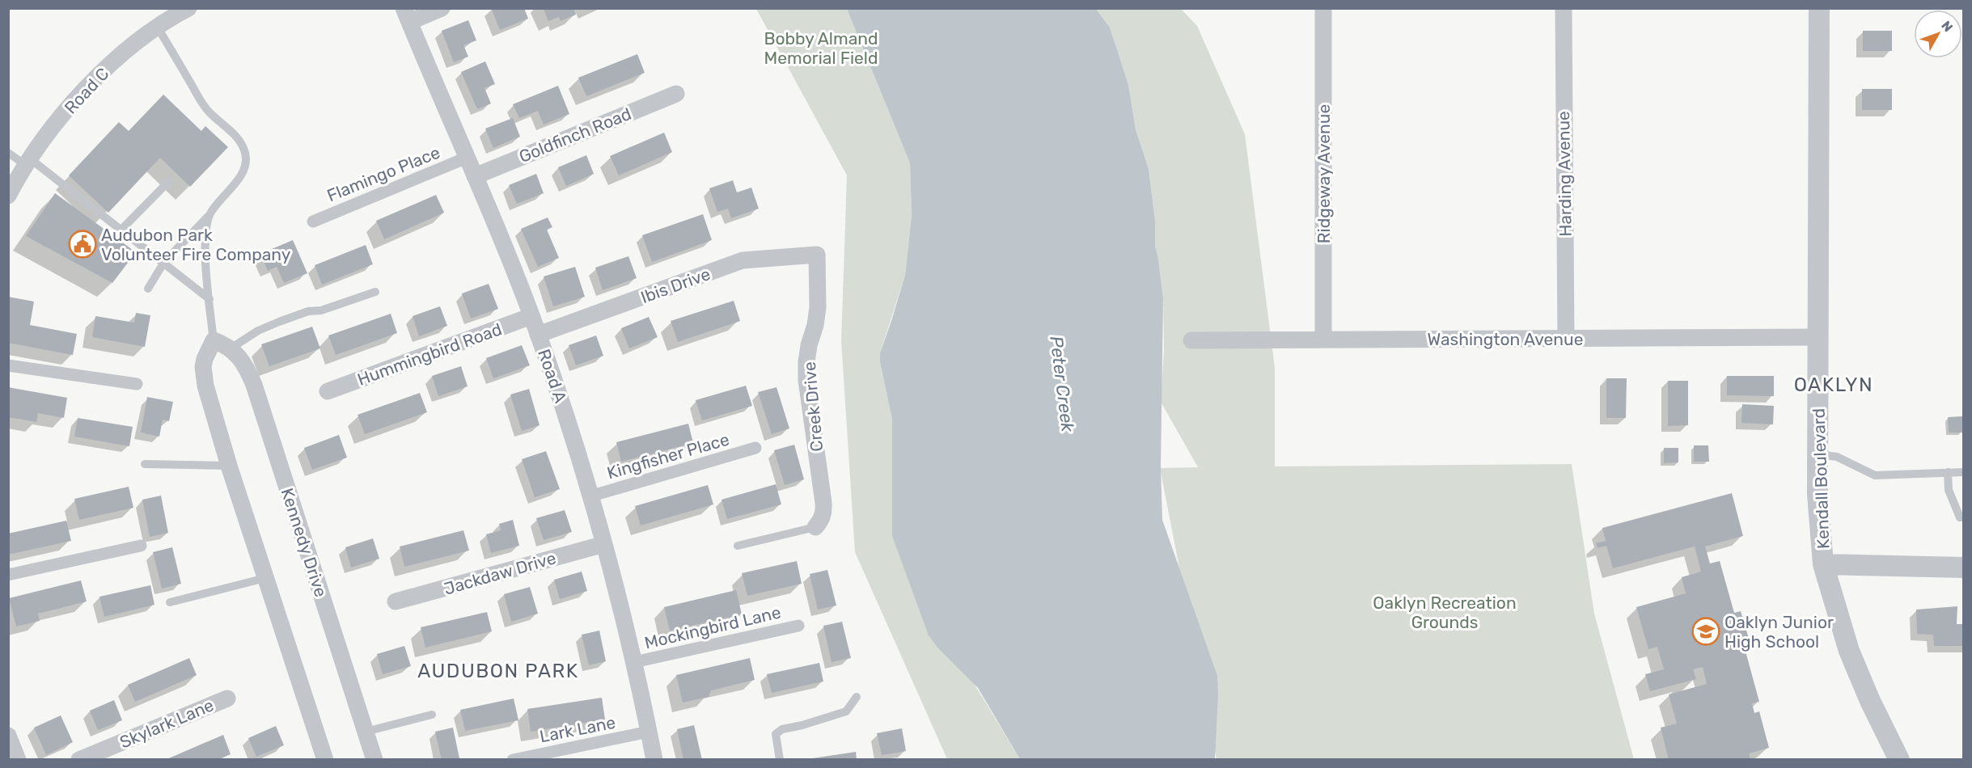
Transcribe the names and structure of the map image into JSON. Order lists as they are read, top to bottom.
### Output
{
  "streets": {
    "street": [
      "Road C",
      "Goldfinch Road",
      "Flamingo Place",
      "Ridgeway Avenue",
      "Harding Avenue",
      "Ibis Drive",
      "Washington Avenue",
      "Hummingbird Road",
      "Road A",
      "Creek Drive",
      "Kingfisher Place",
      "Kendall Boulevard",
      "Kennedy Drive",
      "Jackdaw Drive",
      "Mockingbird Lane",
      "Skylark Lane",
      "Lark Lane"
    ]
  },
  "crossings": [
    ["Goldfinch Road", "Road A"],
    ["Flamingo Place", "Road A"],
    ["Ridgeway Avenue", "Washington Avenue"],
    ["Harding Avenue", "Washington Avenue"],
    ["Ibis Drive", "Road A"],
    ["Ibis Drive", "Creek Drive"],
    ["Washington Avenue", "Kendall Boulevard"],
    ["Hummingbird Road", "Road A"],
    ["Road A", "Kingfisher Place"],
    ["Road A", "Jackdaw Drive"],
    ["Road A", "Mockingbird Lane"],
    ["Road A", "Lark Lane"]
  ],
  "districts": ["OAKLYN", "AUDUBON PARK"],
  "water": ["Peter Creek"],
  "parks": ["Bobby Almand Memorial Field", "Oaklyn Recreation Grounds"],
  "places": {
    "public building": ["Audubon Park Volunteer Fire Company"],
    "school or university": ["Oaklyn Junior High School"]
  },
  "north": "top right"
}
